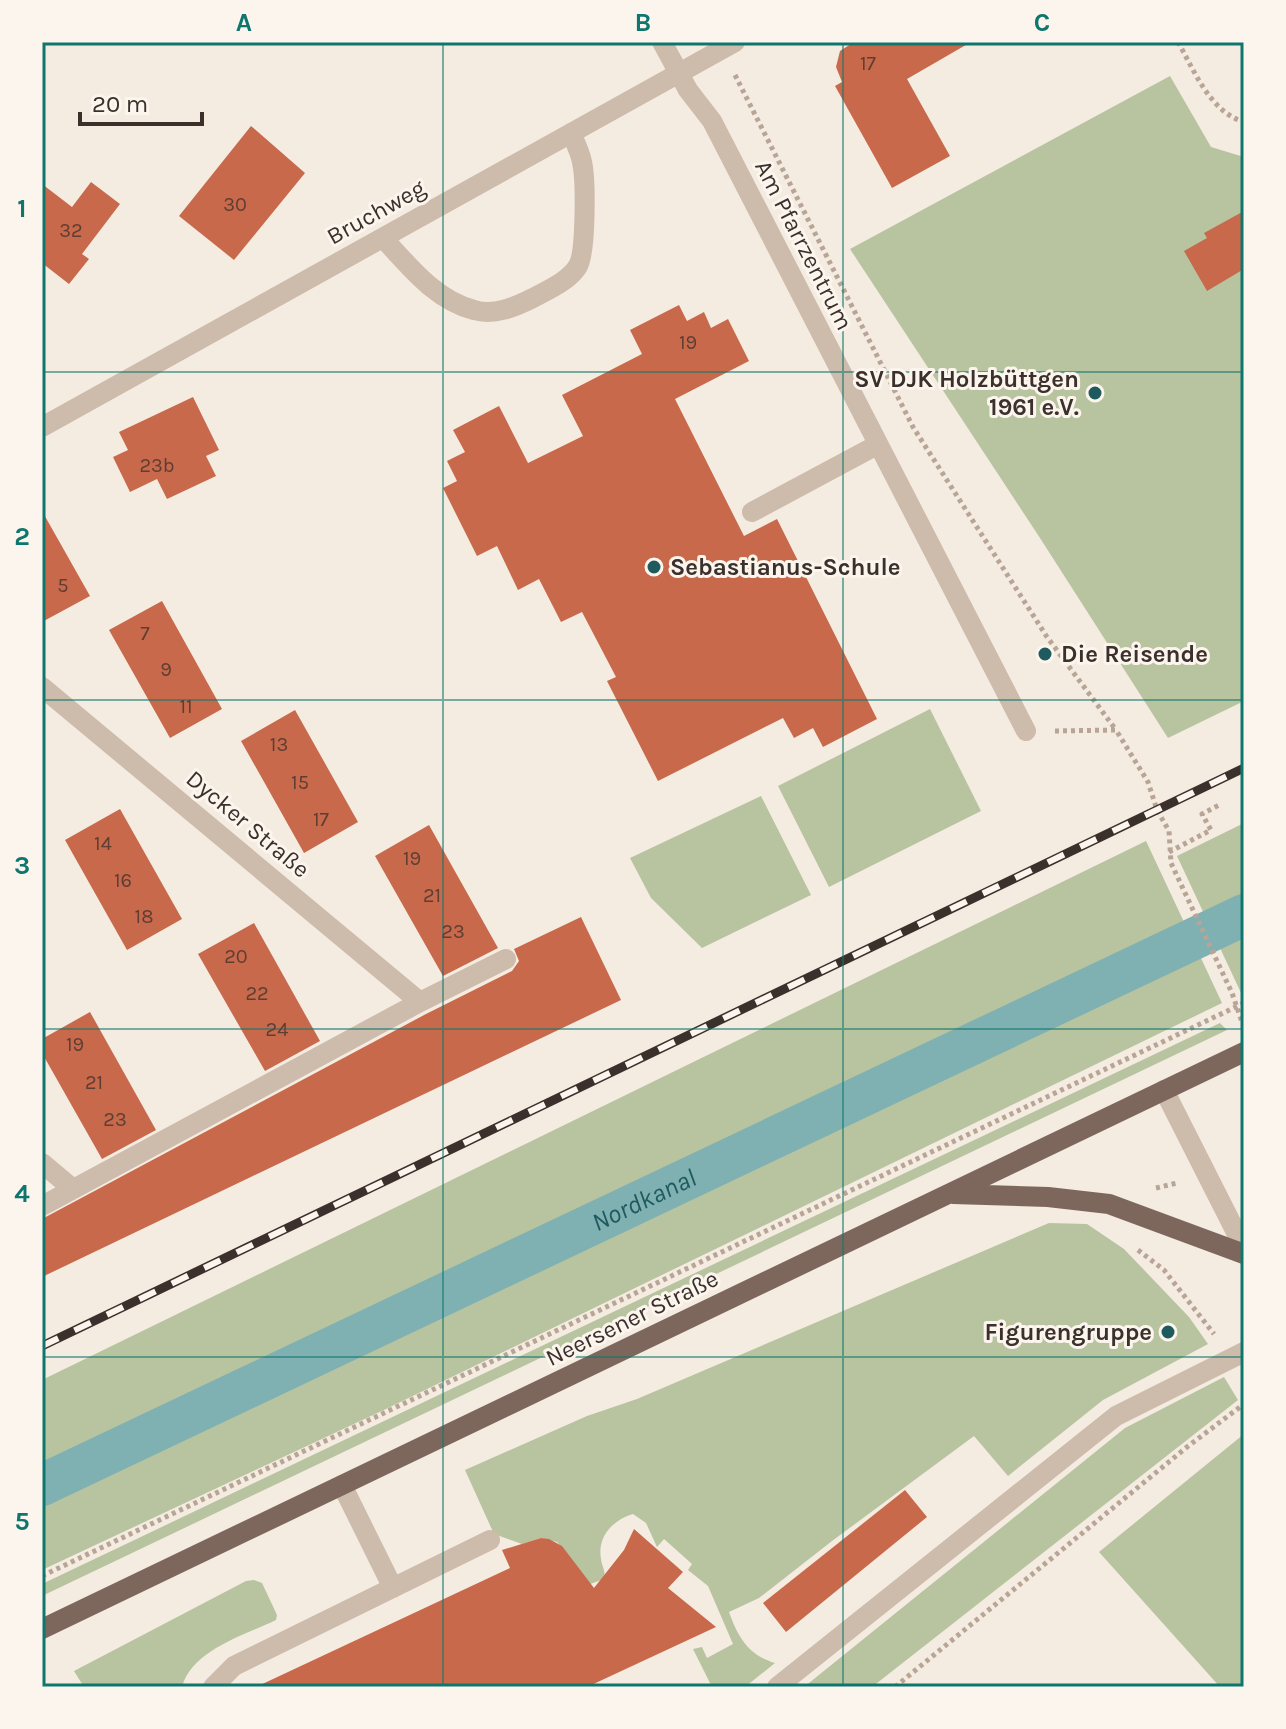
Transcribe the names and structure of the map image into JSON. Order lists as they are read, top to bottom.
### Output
{
  "streets": {
    "main road": ["Neersener Straße"],
    "street": ["Bruchweg", "Am Pfarrzentrum", "Dycker Straße"]
  },
  "crossings": [
    ["Bruchweg", "Am Pfarrzentrum"]
  ],
  "water": ["Nordkanal"],
  "places": [
    "SV DJK Holzbüttgen 1961 e.V.",
    "Sebastianus-Schule",
    "Die Reisende",
    "Figurengruppe"
  ],
  "house_numbers": [
    "17",
    "30",
    "32",
    "19",
    "23b",
    "5",
    "7",
    "9",
    "11",
    "13",
    "15",
    "17",
    "14",
    "19",
    "16",
    "21",
    "18",
    "23",
    "20",
    "22",
    "24",
    "19",
    "21",
    "23"
  ],
  "scale_bar": "20 m",
  "grid": {
    "columns": ["A", "B", "C"],
    "rows": [
      "1",
      "2",
      "3",
      "4",
      "5"
    ]
  }
}
